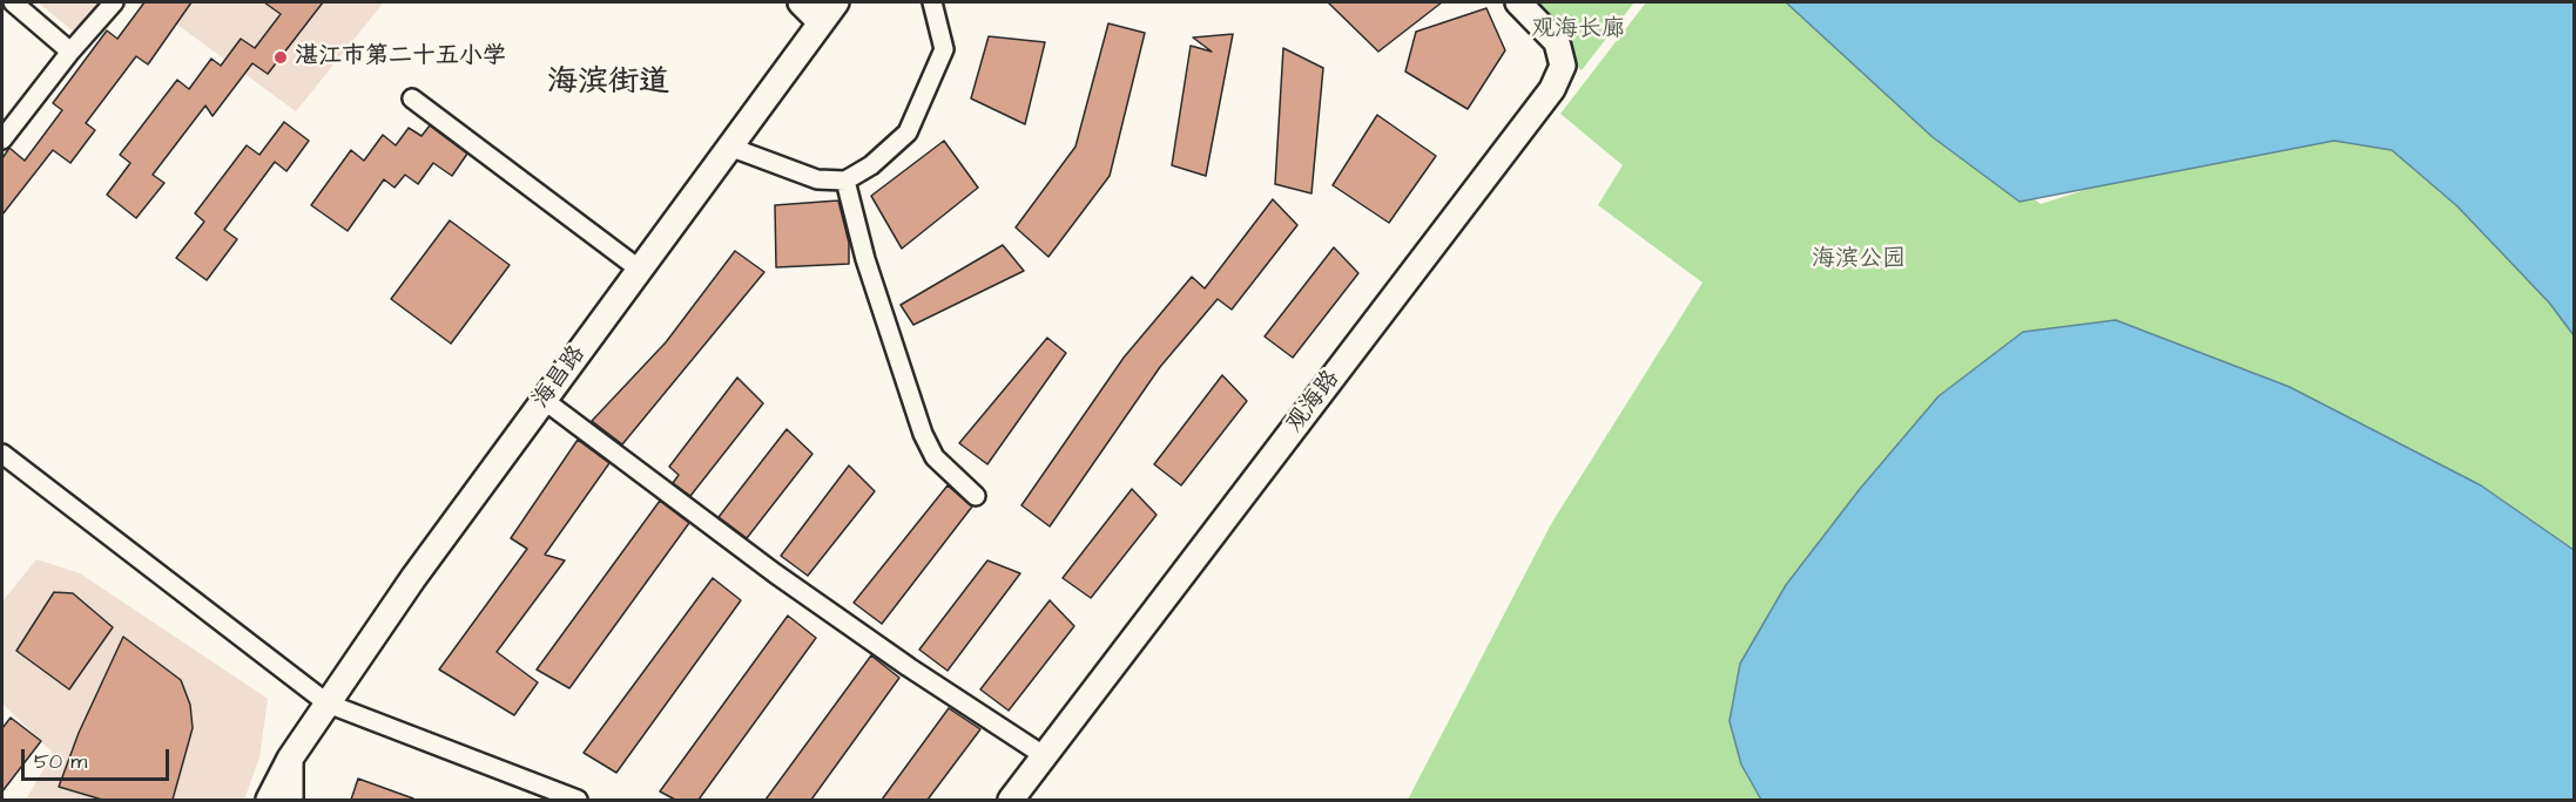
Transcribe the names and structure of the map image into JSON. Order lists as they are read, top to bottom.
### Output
{
  "streets": {
    "street": ["海昌路", "观海路"]
  },
  "districts": ["海滨街道"],
  "parks": ["观海长廊", "海滨公园"],
  "places": ["湛江市第二十五小学"],
  "scale_bar": "50 m"
}
